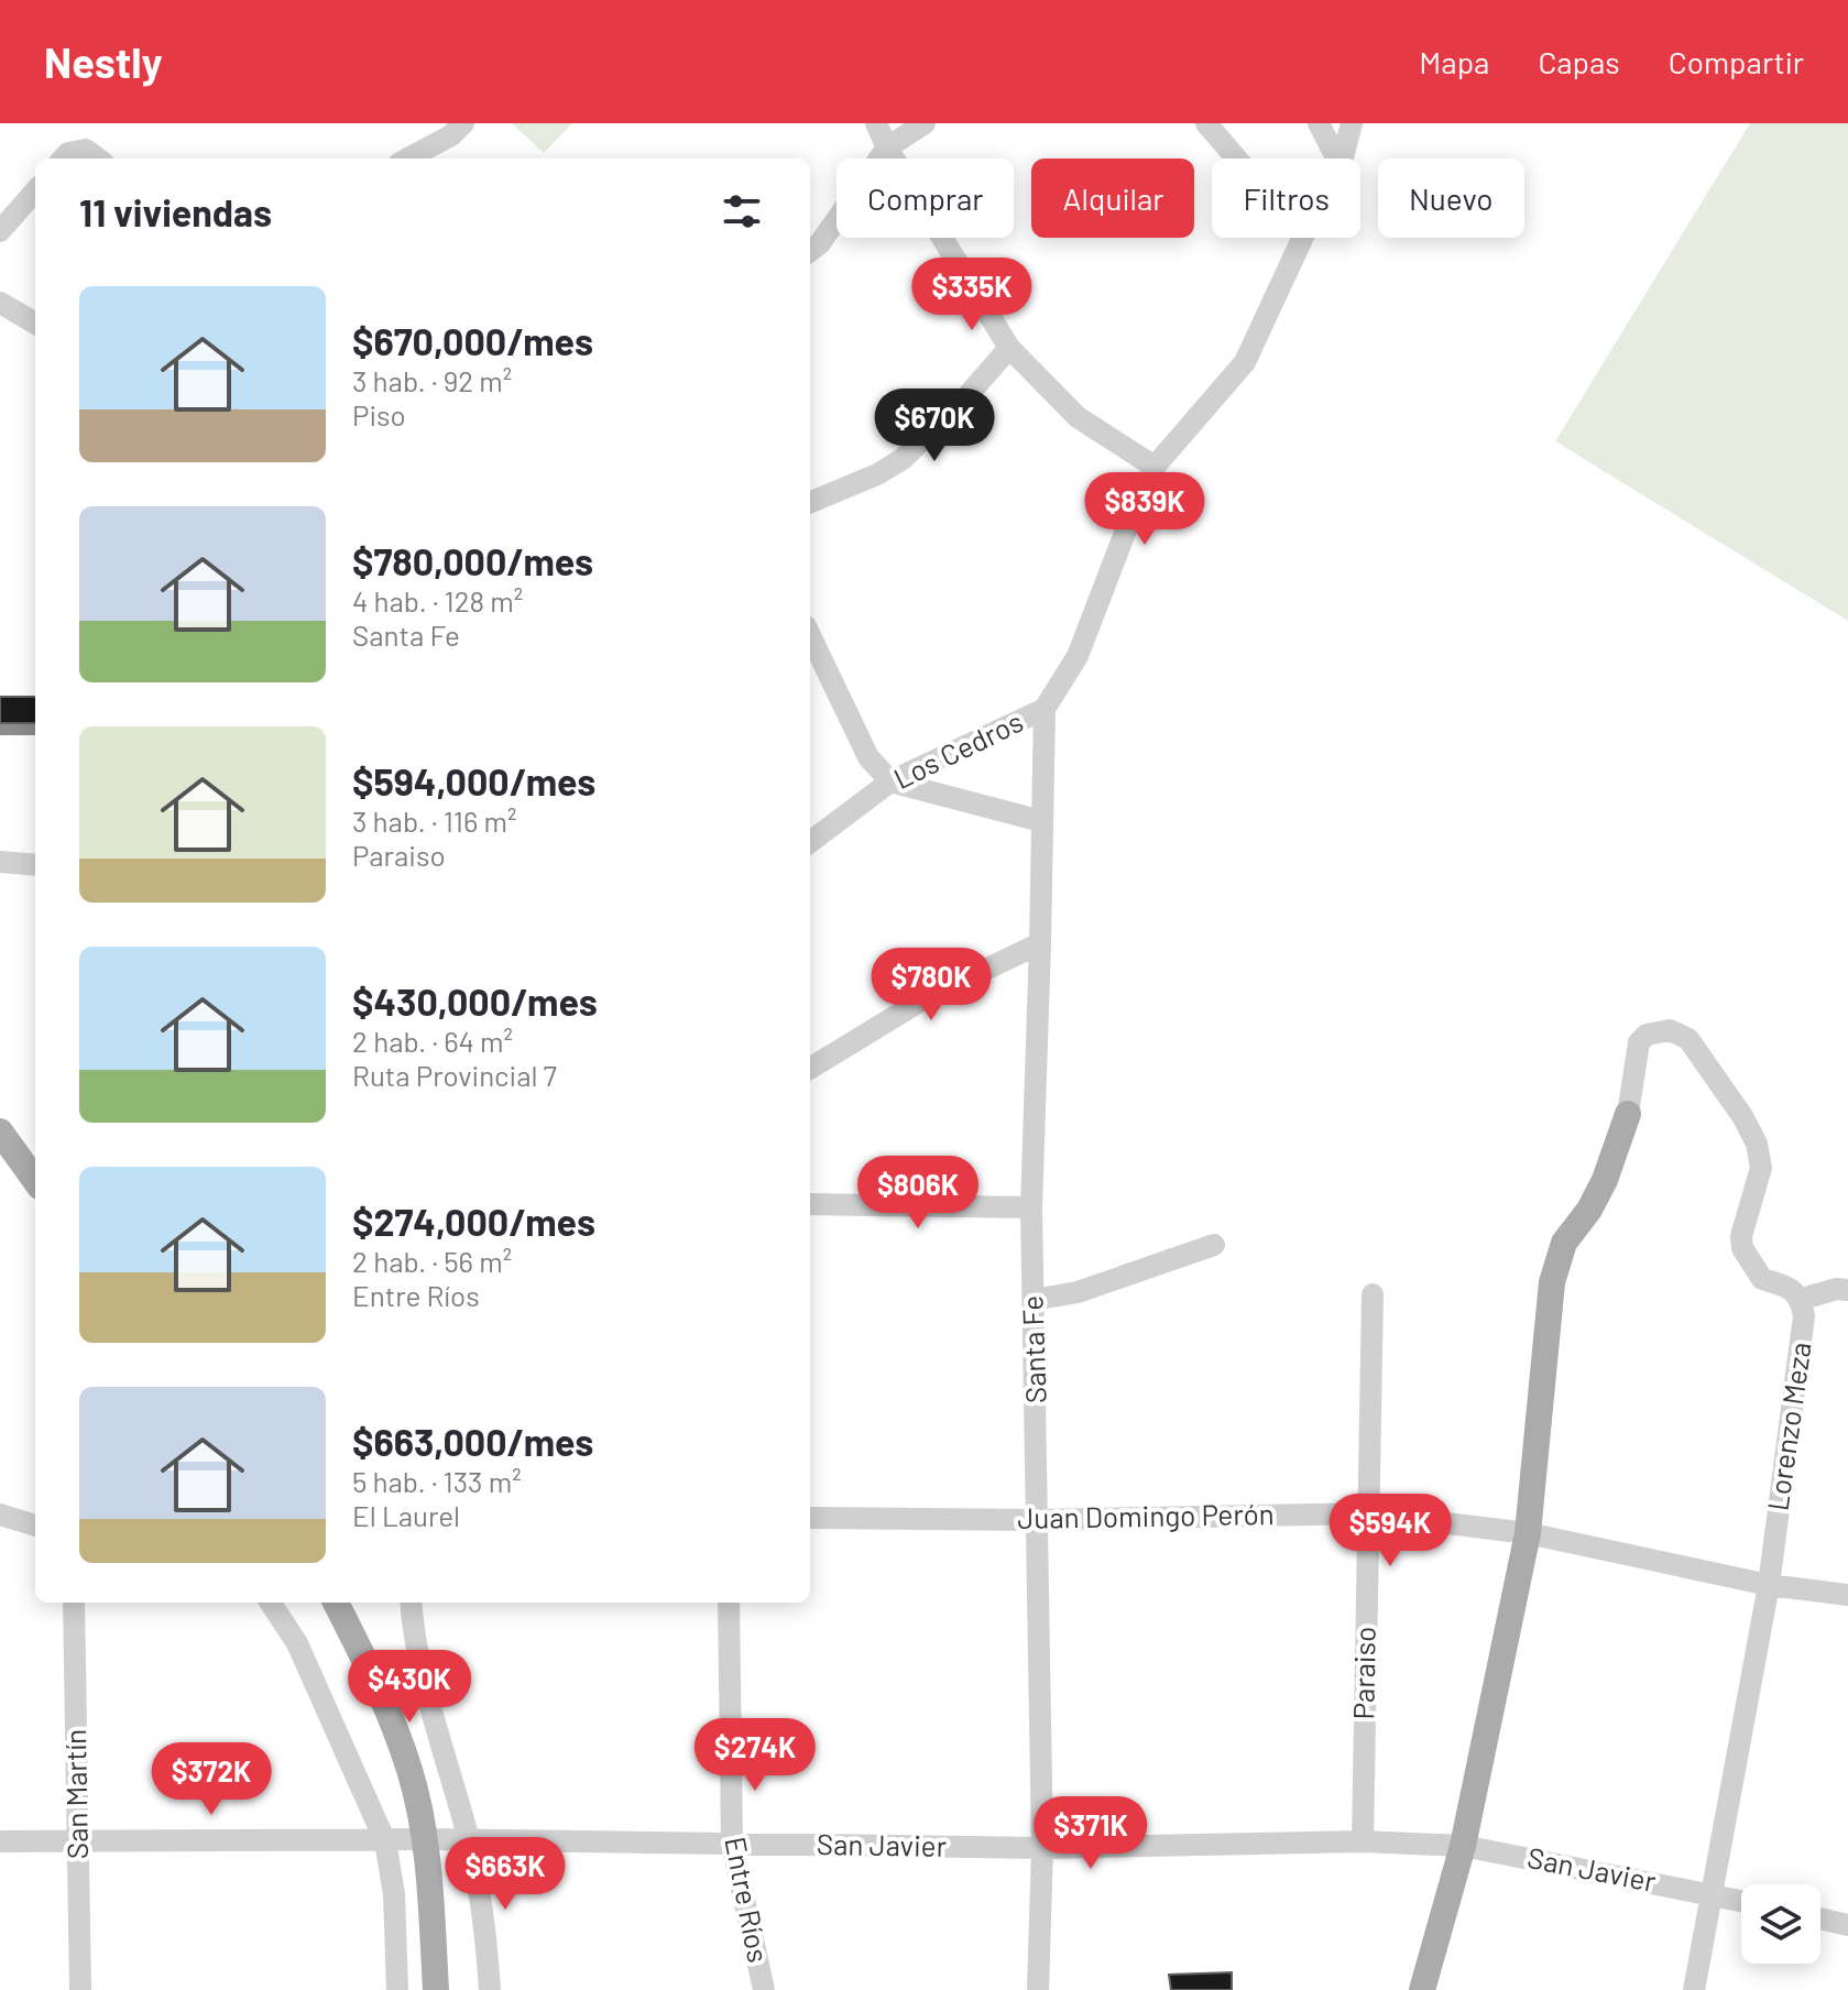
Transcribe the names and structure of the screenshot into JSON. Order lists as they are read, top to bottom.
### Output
{
  "streets": {
    "street": [
      "Los Cedros",
      "Santa Fe",
      "Lorenzo Meza",
      "Juan Domingo Perón",
      "Paraiso",
      "San Martín",
      "San Javier",
      "Entre Ríos"
    ]
  },
  "crossings": [
    ["Los Cedros", "Santa Fe"],
    ["Santa Fe", "Juan Domingo Perón"],
    ["Santa Fe", "San Javier"],
    ["Lorenzo Meza", "Juan Domingo Perón"],
    ["Lorenzo Meza", "San Javier"],
    ["Juan Domingo Perón", "Paraiso"],
    ["Paraiso", "San Javier"],
    ["San Martín", "San Javier"],
    ["San Javier", "Entre Ríos"]
  ],
  "page": {
    "header": "Nestly",
    "nav": ["Mapa", "Capas", "Compartir"],
    "chip": [
      "Comprar",
      "Alquilar",
      "Filtros",
      "Nuevo"
    ],
    "heading": "11 viviendas",
    "price": [
      "$335K",
      "$670K",
      "$839K",
      "$780K",
      "$806K",
      "$594K",
      "$430K",
      "$274K",
      "$372K",
      "$371K",
      "$663K"
    ],
    "list": [
      {
        "name": "$670,000/mes",
        "note": "3 hab. · 92 m² · Piso"
      },
      {
        "name": "$780,000/mes",
        "note": "4 hab. · 128 m² · Santa Fe"
      },
      {
        "name": "$594,000/mes",
        "note": "3 hab. · 116 m² · Paraiso"
      },
      {
        "name": "$430,000/mes",
        "note": "2 hab. · 64 m² · Ruta Provincial 7"
      },
      {
        "name": "$274,000/mes",
        "note": "2 hab. · 56 m² · Entre Ríos"
      },
      {
        "name": "$663,000/mes",
        "note": "5 hab. · 133 m² · El Laurel"
      }
    ]
  }
}
